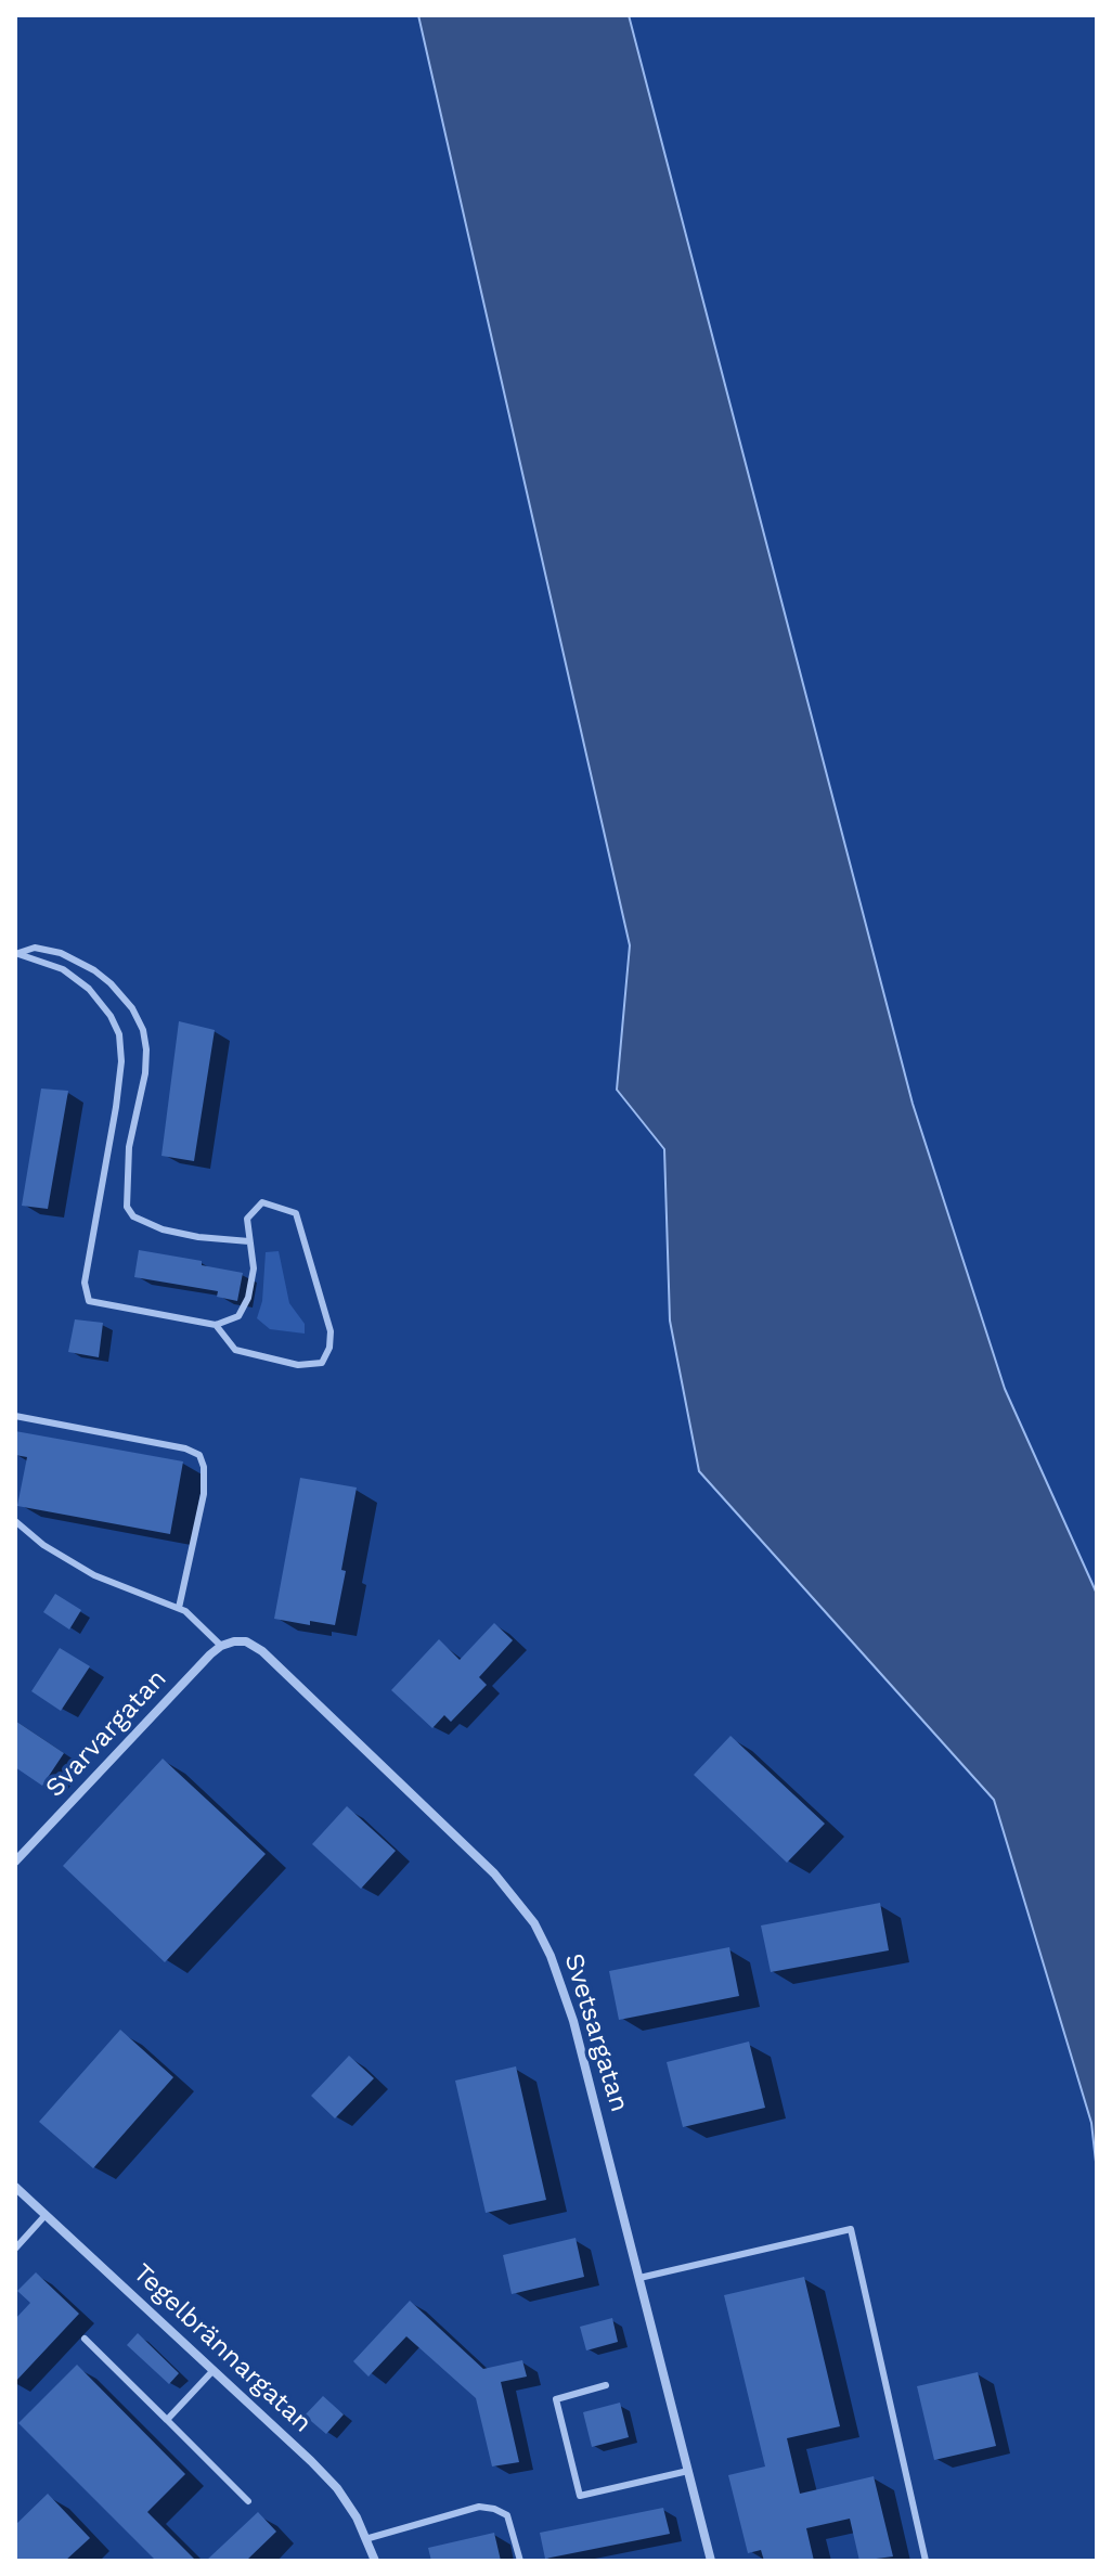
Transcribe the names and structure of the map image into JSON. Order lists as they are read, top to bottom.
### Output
{
  "streets": {
    "street": ["Svarvargatan", "Svetsargatan", "Tegelbrännargatan"]
  },
  "crossings": [
    ["Svarvargatan", "Svetsargatan"]
  ]
}
